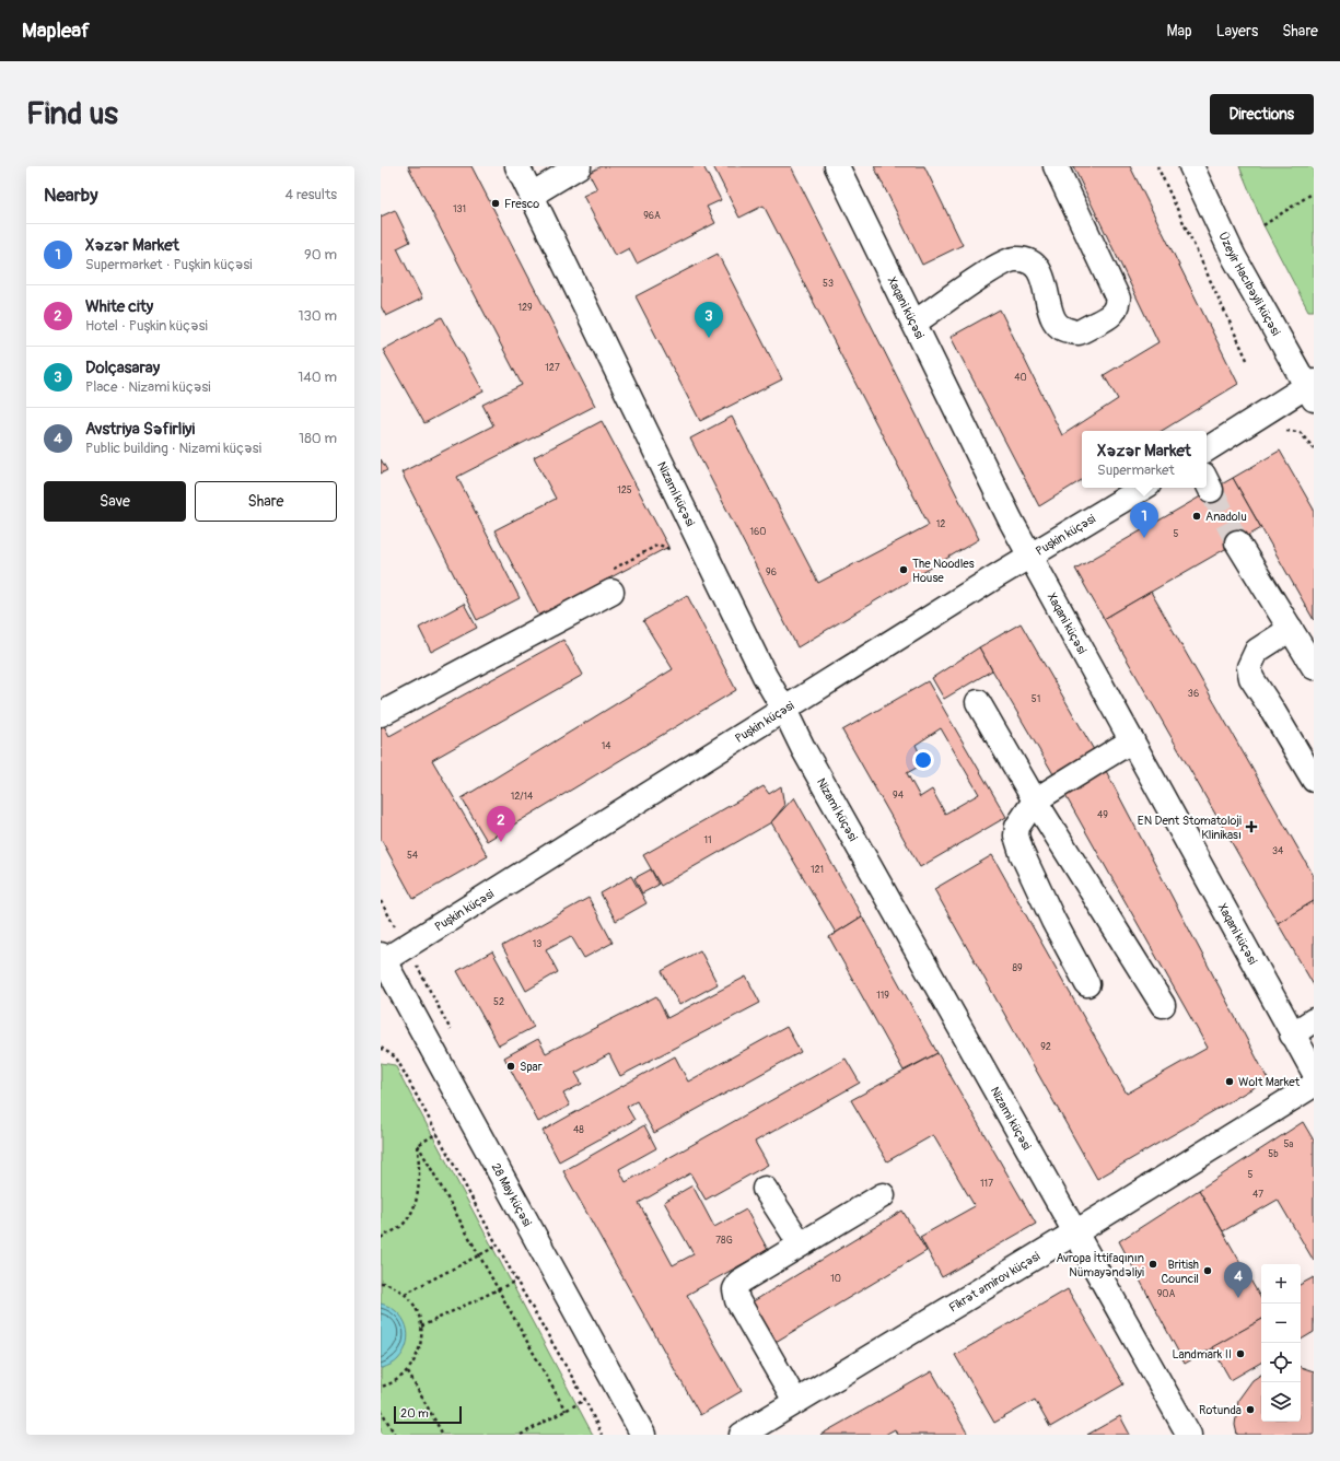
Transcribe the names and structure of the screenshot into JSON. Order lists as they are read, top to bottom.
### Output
{
  "streets": {
    "main road": [
      "Üzeyir Hacıbəyli küçəsi",
      "Xaqani küçəsi",
      "Nizami küçəsi",
      "Puşkin küçəsi",
      "28 May küçəsi",
      "Fikrət Əmirov küçəsi"
    ]
  },
  "crossings": [
    ["Xaqani küçəsi", "Puşkin küçəsi"],
    ["Nizami küçəsi", "Puşkin küçəsi"],
    ["Nizami küçəsi", "Fikrət Əmirov küçəsi"],
    ["Puşkin küçəsi", "28 May küçəsi"]
  ],
  "places": {
    "other": [
      "Fresco",
      "Anadolu",
      "The Noodles House",
      "Spar",
      "Wolt Market",
      "Avropa İttifaqının Nümayəndəliyi",
      "British Council",
      "Landmark II",
      "Rotunda"
    ],
    "health": ["EN Dent Stomatoloji Klinikası"]
  },
  "house_numbers": [
    "131",
    "96A",
    "53",
    "129",
    "127",
    "40",
    "125",
    "12",
    "160",
    "5",
    "96",
    "36",
    "51",
    "14",
    "94",
    "12/14",
    "49",
    "11",
    "34",
    "54",
    "121",
    "13",
    "89",
    "119",
    "52",
    "92",
    "48",
    "5a",
    "5b",
    "5",
    "117",
    "47",
    "78G",
    "10",
    "90A"
  ],
  "scale_bar": "20 m",
  "page": {
    "header": "Mapleaf",
    "nav": ["Map", "Layers", "Share"],
    "buttons": [
      "Directions",
      ["Save", "Share"]
    ],
    "title": "Find us",
    "heading": ["Nearby", "4 results"],
    "list": [
      {
        "mark": "1",
        "name": "Xəzər Market",
        "note": "Supermarket · Puşkin küçəsi",
        "value": "90 m"
      },
      {
        "mark": "2",
        "name": "White city",
        "note": "Hotel · Puşkin küçəsi",
        "value": "130 m"
      },
      {
        "mark": "3",
        "name": "Dolçasaray",
        "note": "Place · Nizami küçəsi",
        "value": "140 m"
      },
      {
        "mark": "4",
        "name": "Avstriya Səfirliyi",
        "note": "Public building · Nizami küçəsi",
        "value": "180 m"
      }
    ],
    "pins": [
      "3",
      "1",
      "2",
      "4"
    ],
    "popup": ["Xəzər Market", "Supermarket"],
    "map_buttons": ["+", "−"],
    "scale": "20 m"
  }
}
